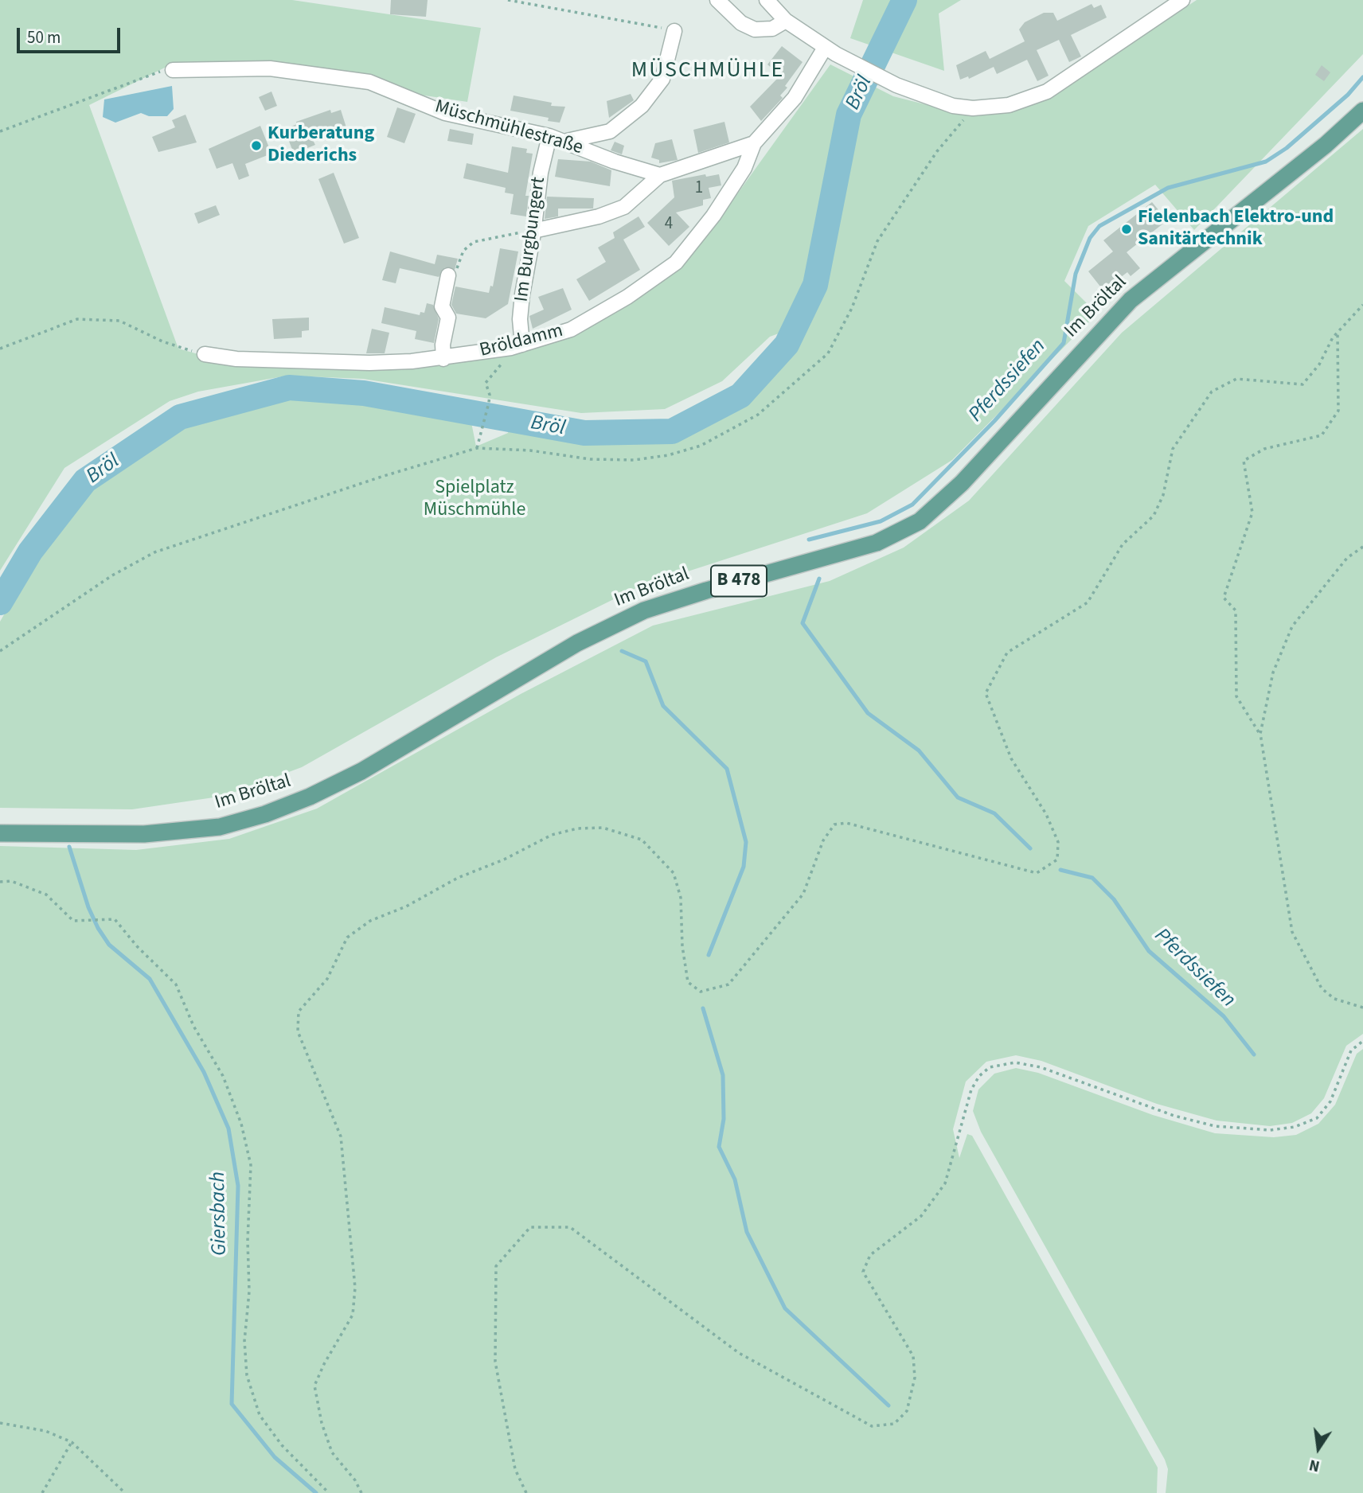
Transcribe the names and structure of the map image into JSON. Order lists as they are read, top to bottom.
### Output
{
  "streets": {
    "main road": ["Im Bröltal", "B 478"],
    "street": ["Müschmühlestraße", "Im Burgbungert", "Bröldamm"]
  },
  "crossings": [
    ["Müschmühlestraße", "Im Burgbungert"],
    ["Im Burgbungert", "Bröldamm"]
  ],
  "districts": ["MÜSCHMÜHLE"],
  "water": ["Bröl", "Pferdssiefen", "Giersbach"],
  "parks": ["Spielplatz Müschmühle"],
  "places": ["Kurberatung Diederichs", "Fielenbach Elektro-und Sanitärtechnik"],
  "house_numbers": ["1", "4"],
  "scale_bar": "50 m",
  "north": "bottom"
}
